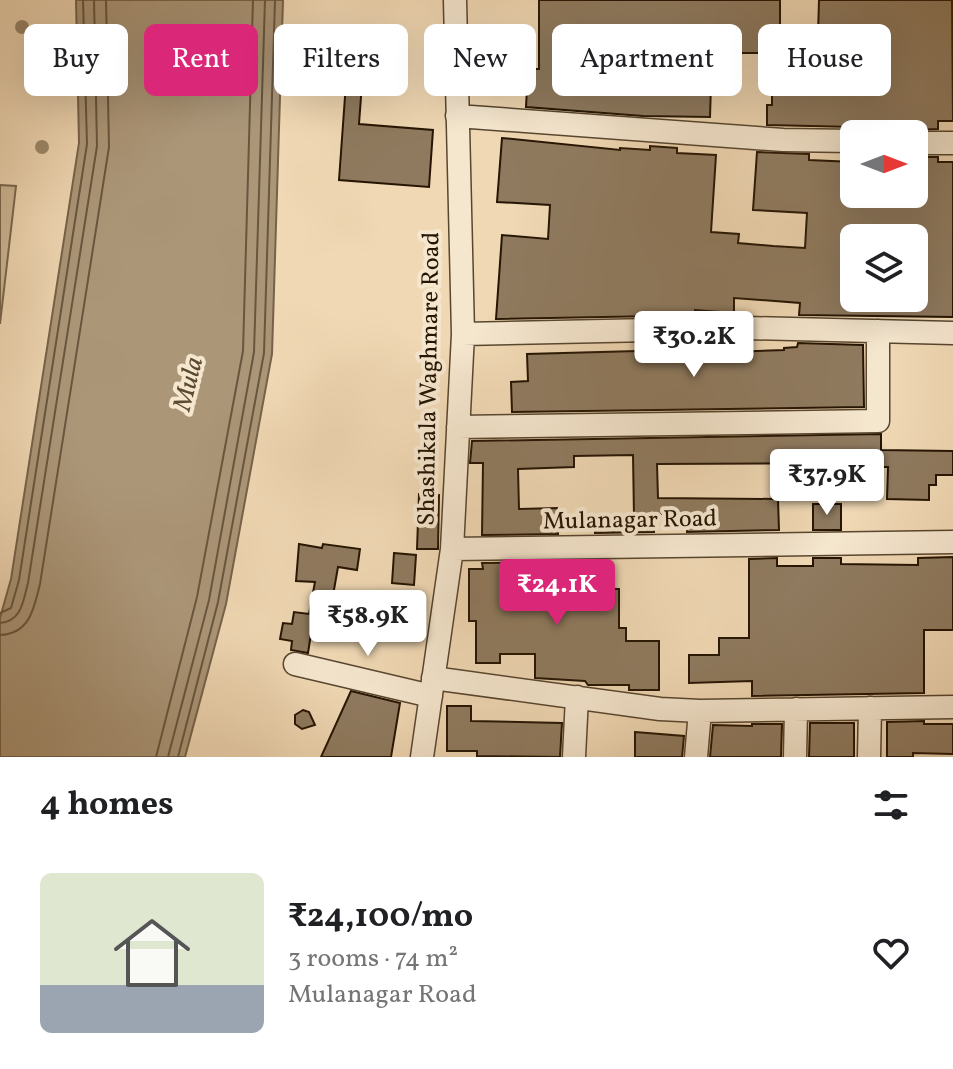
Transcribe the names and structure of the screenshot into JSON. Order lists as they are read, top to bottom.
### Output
{
  "streets": {
    "street": ["Shashikala Waghmare Road", "Mulanagar Road"]
  },
  "crossings": [
    ["Shashikala Waghmare Road", "Mulanagar Road"]
  ],
  "water": ["Mula"],
  "north": "right",
  "page": {
    "chip": [
      "Buy",
      "Rent",
      "Filters",
      "New",
      "Apartment",
      "House"
    ],
    "price": [
      "₹30.2K",
      "₹37.9K",
      "₹24.1K",
      "₹58.9K"
    ],
    "heading": "4 homes",
    "list": [
      {
        "name": "₹24,100/mo",
        "note": "3 rooms · 74 m² · Mulanagar Road"
      }
    ]
  }
}
